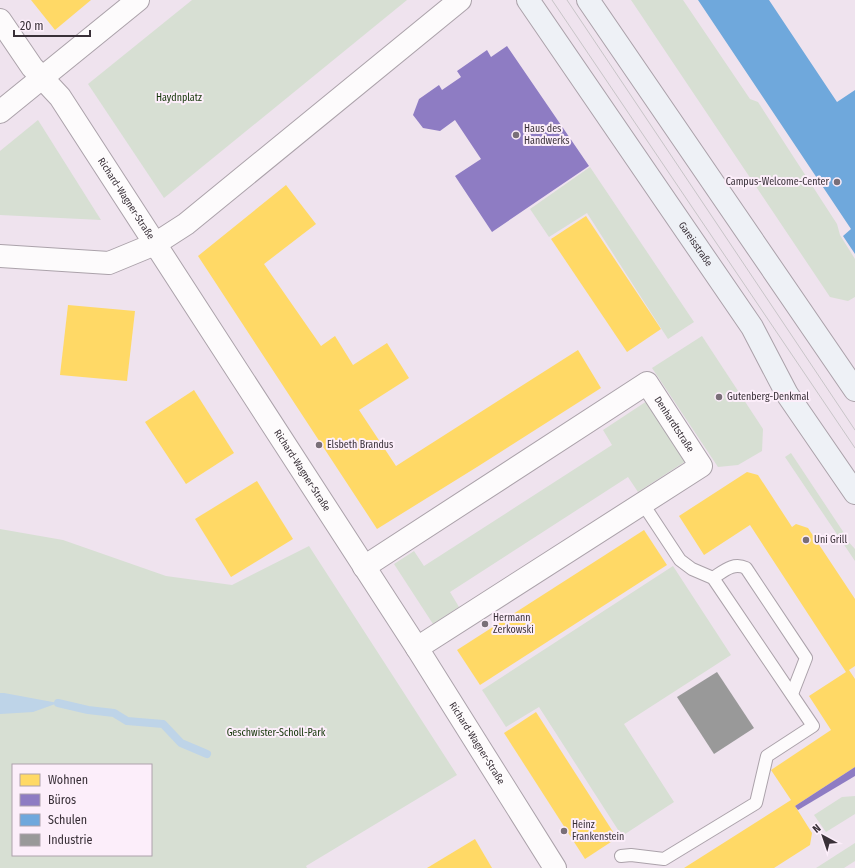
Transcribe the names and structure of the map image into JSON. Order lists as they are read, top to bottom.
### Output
{
  "streets": {
    "main road": ["Gareisstraße"],
    "street": ["Richard-Wagner-Straße", "Denhardtstraße"]
  },
  "crossings": [
    ["Richard-Wagner-Straße", "Denhardtstraße"]
  ],
  "parks": ["Haydnplatz", "Geschwister-Scholl-Park"],
  "places": [
    "Haus des Handwerks",
    "Campus-Welcome-Center",
    "Gutenberg-Denkmal",
    "Elsbeth Brandus",
    "Uni Grill",
    "Hermann Zerkowski",
    "Heinz Frankenstein"
  ],
  "legend": [
    "Wohnen",
    "Büros",
    "Schulen",
    "Industrie"
  ],
  "scale_bar": "20 m",
  "north": "top left"
}
